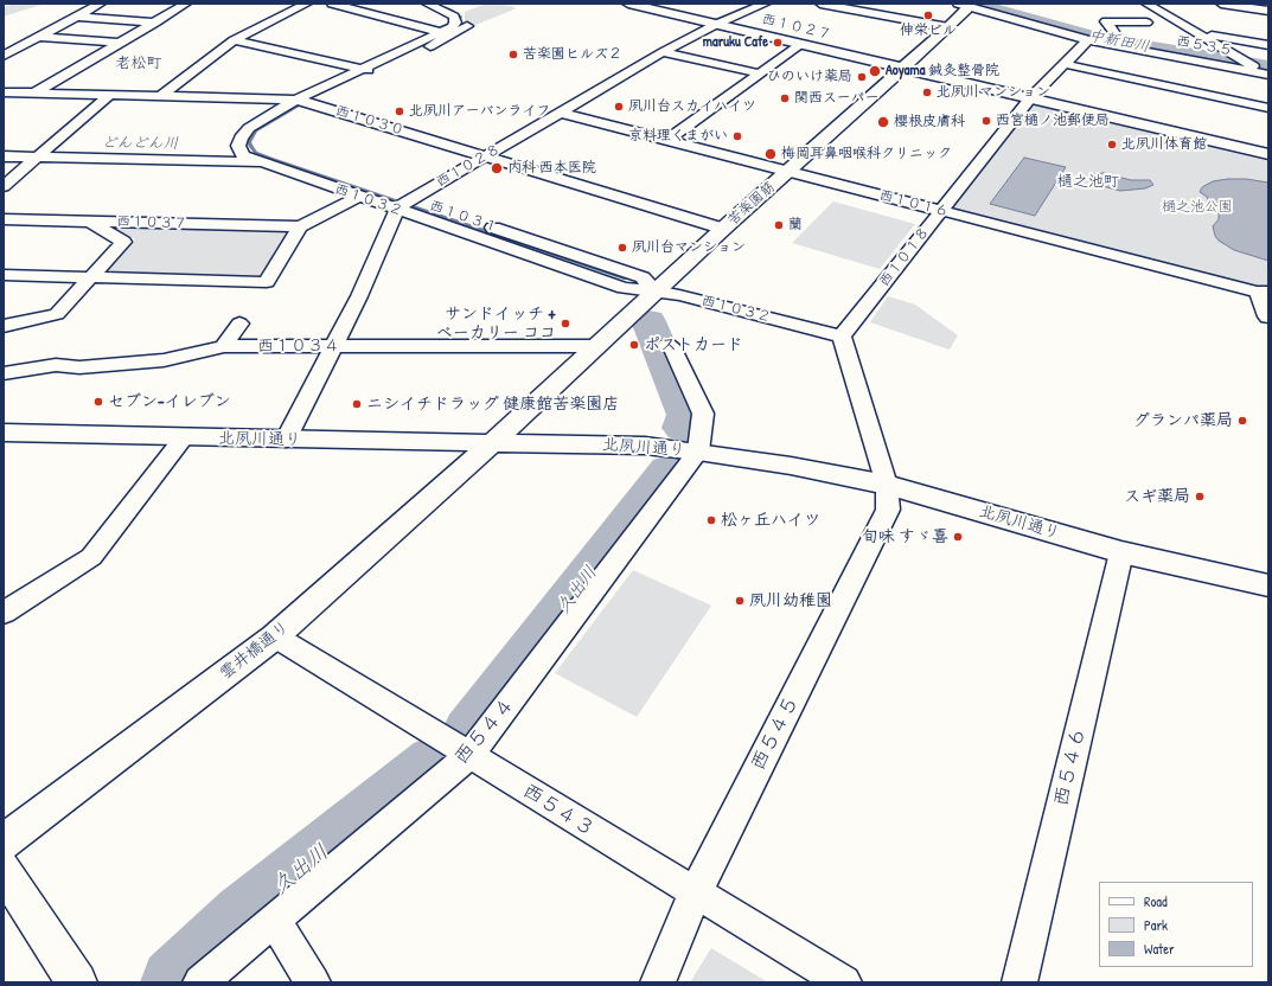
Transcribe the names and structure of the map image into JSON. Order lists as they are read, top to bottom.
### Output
{
  "streets": {
    "street": [
      "西１０２７",
      "西５３５",
      "西１０３０",
      "西１０２８",
      "西１０３２",
      "苦楽園筋",
      "西１０１６",
      "西１０３１",
      "西１０３７",
      "西１０１８",
      "西１０３４",
      "北夙川通り",
      "雲井橋通り",
      "西５４４",
      "西５４５",
      "西５４６",
      "西５４３"
    ]
  },
  "crossings": [
    ["西１０２７", "西１０２８"],
    ["西１０２７", "苦楽園筋"],
    ["西１０２７", "西１０１８"],
    ["西５３５", "苦楽園筋"],
    ["西５３５", "西１０１８"],
    ["西１０３０", "西１０２８"],
    ["西１０３０", "苦楽園筋"],
    ["西１０３０", "西１０３１"],
    ["西１０２８", "西１０３２"],
    ["西１０２８", "西１０１６"],
    ["西１０２８", "西１０３１"],
    ["西１０３２", "苦楽園筋"],
    ["西１０３２", "西１０３１"],
    ["西１０３２", "西１０１８"],
    ["苦楽園筋", "西１０１６"],
    ["苦楽園筋", "西１０３１"],
    ["苦楽園筋", "西１０３４"],
    ["苦楽園筋", "北夙川通り"],
    ["苦楽園筋", "雲井橋通り"],
    ["西１０１６", "西１０１８"],
    ["北夙川通り", "雲井橋通り"],
    ["北夙川通り", "西５４４"],
    ["北夙川通り", "西５４５"],
    ["北夙川通り", "西５４６"],
    ["雲井橋通り", "西５４３"],
    ["西５４４", "西５４３"],
    ["西５４５", "西５４３"]
  ],
  "districts": ["老松町", "樋之池町"],
  "water": ["中新田川", "どんどん川", "久出川"],
  "parks": ["樋之池公園"],
  "places": [
    "伸栄ビル",
    "maruku Cafe",
    "苦楽園ヒルズ２",
    "Aoyama 鍼灸整骨院",
    "ひのいけ薬局",
    "北夙川マンション",
    "関西スーパー",
    "夙川台スカイハイツ",
    "北夙川アーバンライフ",
    "西宮樋ノ池郵便局",
    "櫻根皮膚科",
    "京料理くまがい",
    "北夙川体育館",
    "梅岡耳鼻咽喉科クリニック",
    "内科 西本医院",
    "蘭",
    "夙川台マンション",
    "サンドイッチ + ベーカリー ココ",
    "ポストカード",
    "セブン-イレブン",
    "ニシイチドラッグ 健康館苦楽園店",
    "グランパ薬局",
    "スギ薬局",
    "松ヶ丘ハイツ",
    "旬味 すゞ喜",
    "夙川幼稚園"
  ],
  "legend": ["Road", "Park", "Water"]
}
